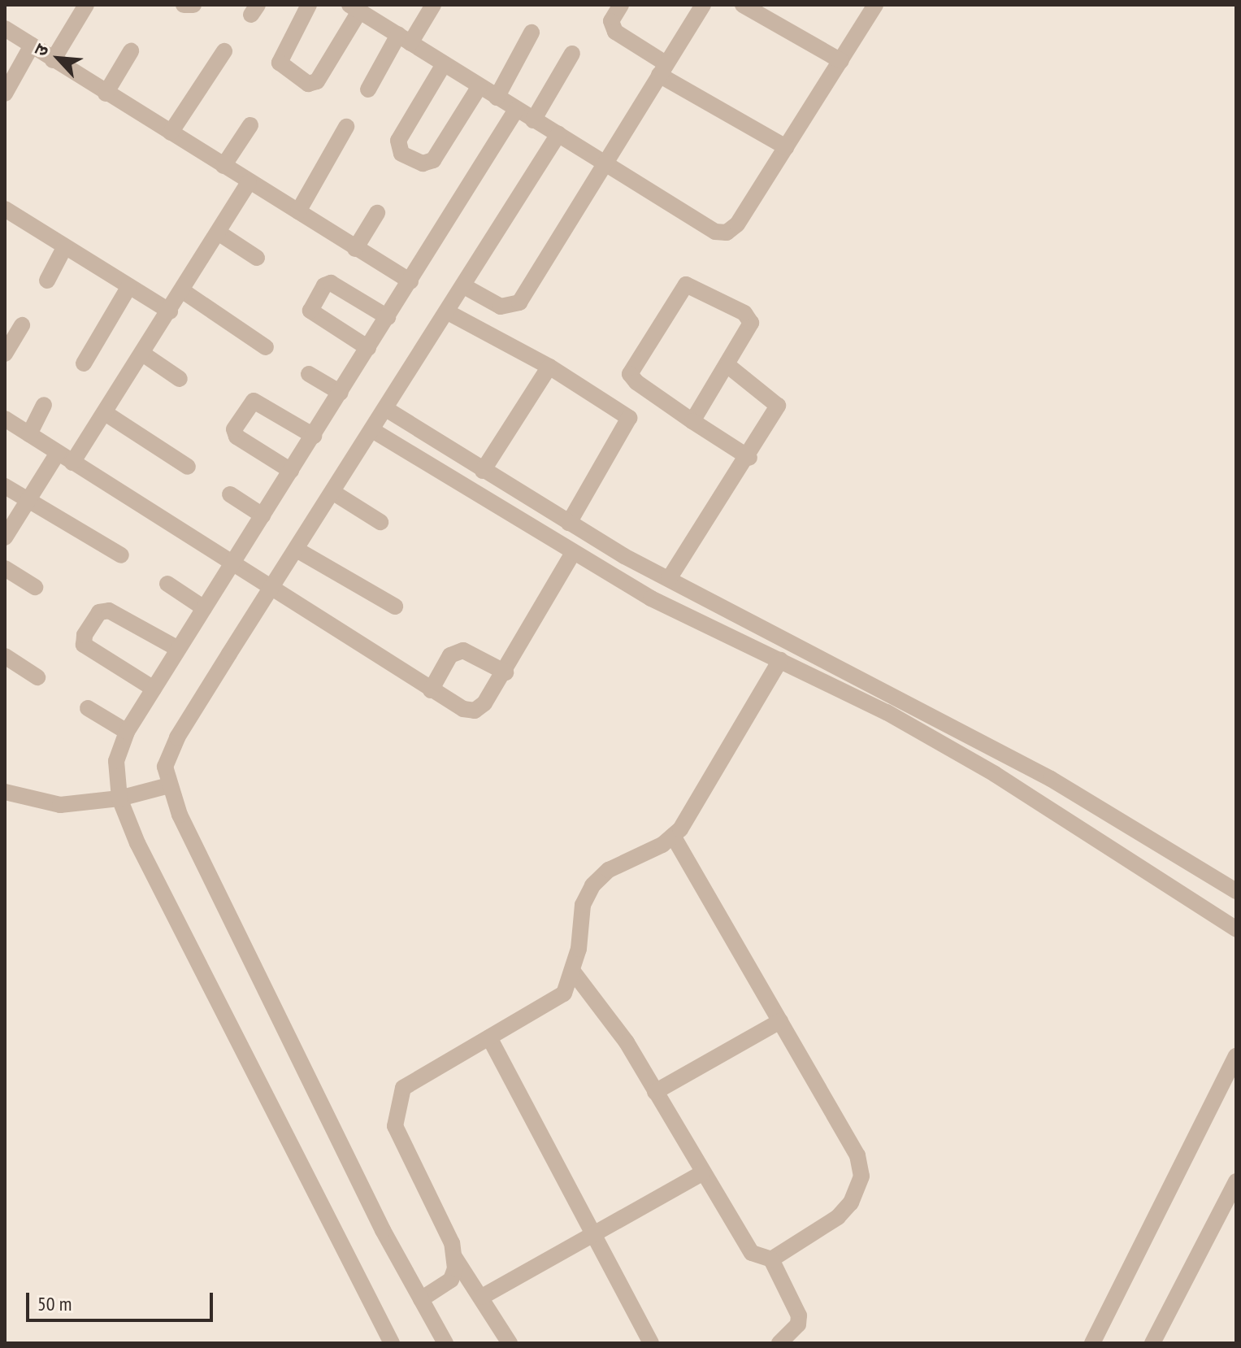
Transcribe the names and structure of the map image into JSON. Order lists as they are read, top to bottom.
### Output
{
  "scale_bar": "50 m",
  "north": "top left"
}
